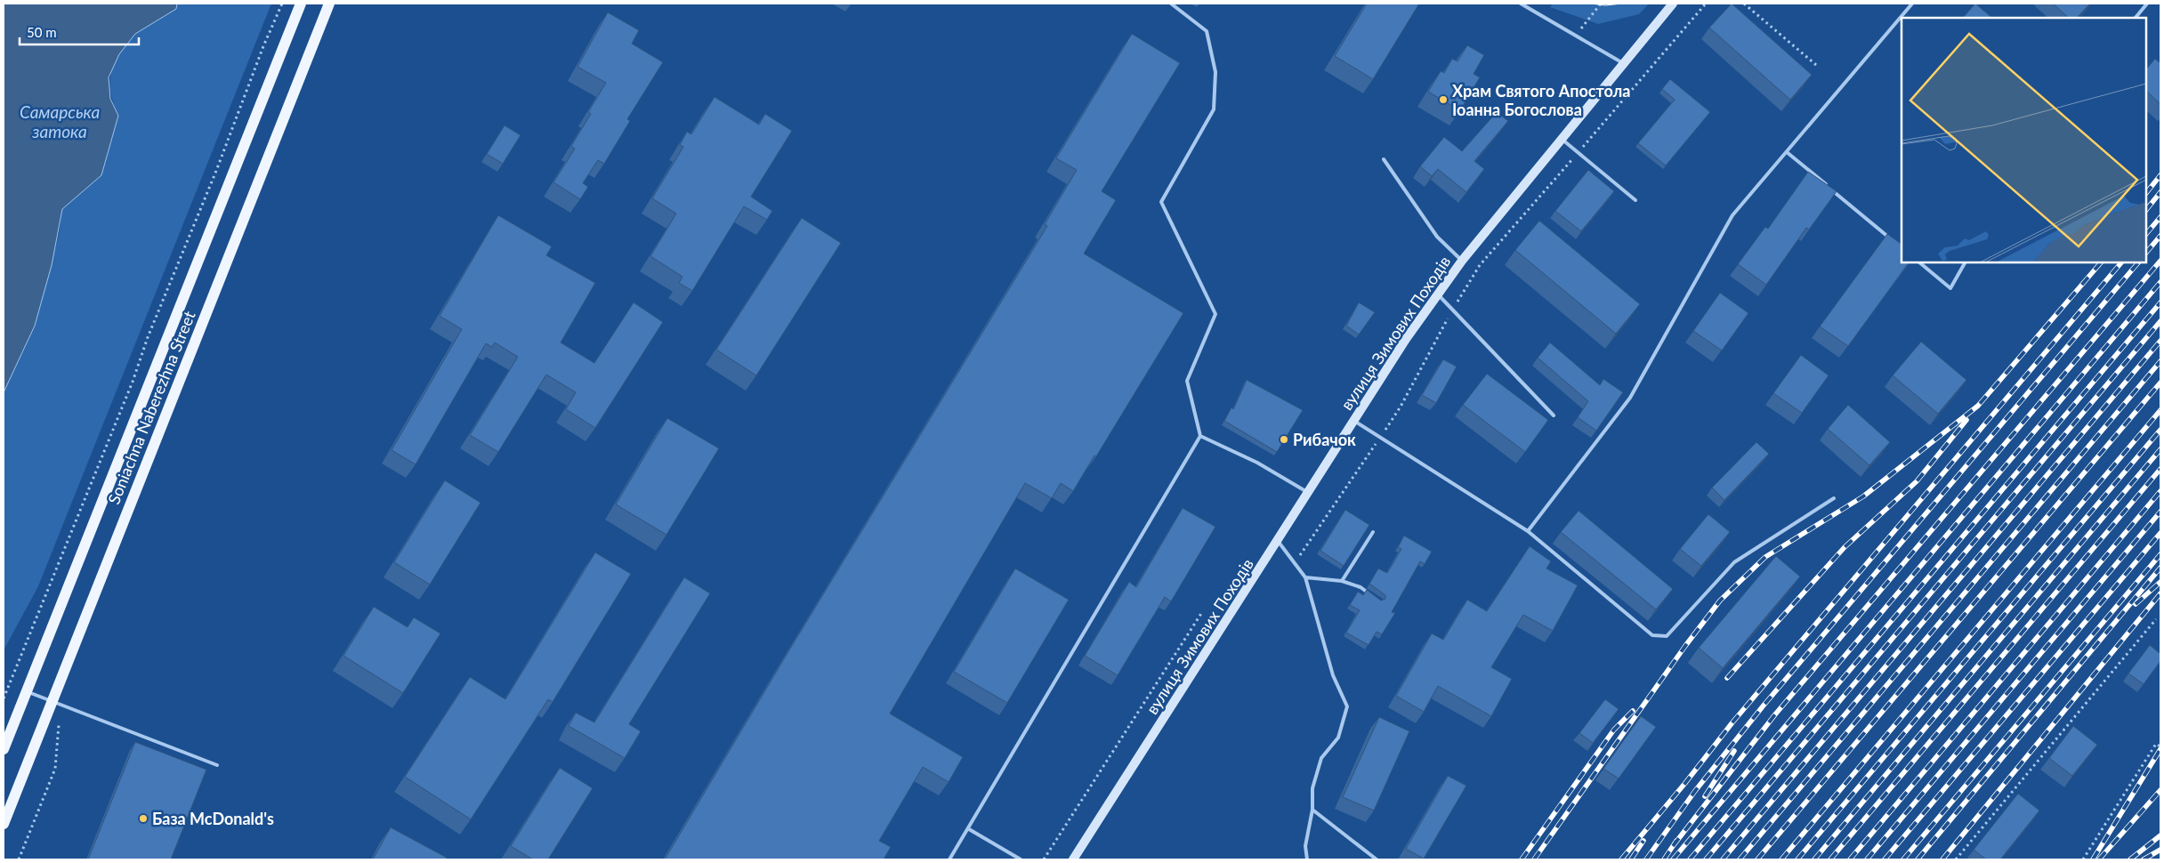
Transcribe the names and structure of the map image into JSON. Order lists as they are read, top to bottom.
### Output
{
  "streets": {
    "main road": ["вулиця Зимових Походів", "Soniachna Naberezhna Street"]
  },
  "water": ["Самарська затока"],
  "places": ["Храм Святого Апостола Іоанна Богослова", "Рибачок", "База McDonald's"],
  "scale_bar": "50 m"
}
